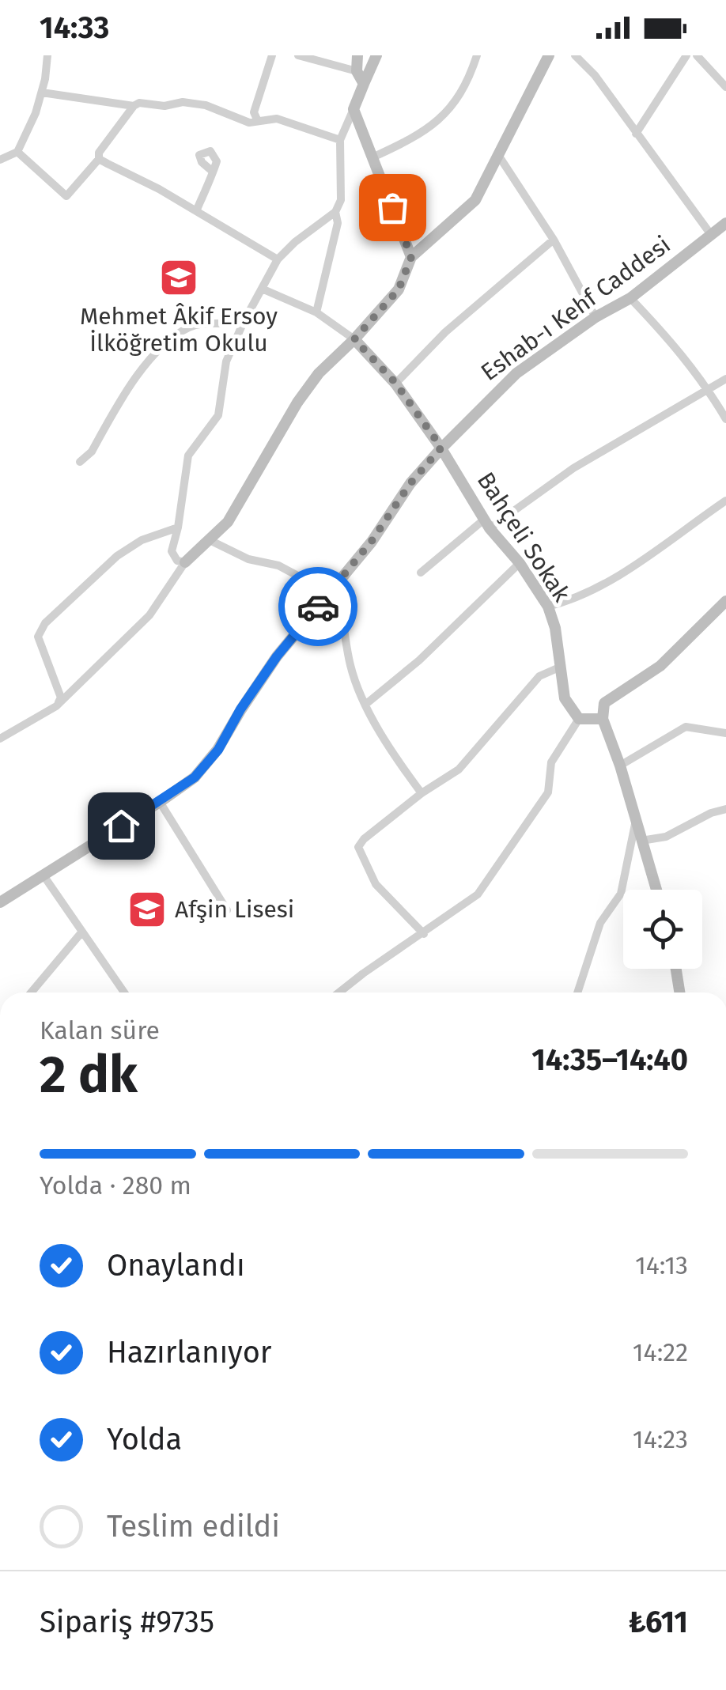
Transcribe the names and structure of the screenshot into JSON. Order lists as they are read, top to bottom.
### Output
{
  "streets": {
    "street": ["Eshab-ı Kehf Caddesi", "Bahçeli Sokak"]
  },
  "crossings": [
    ["Eshab-ı Kehf Caddesi", "Bahçeli Sokak"]
  ],
  "places": {
    "school or university": ["Mehmet Âkif Ersoy İlköğretim Okulu", "Afşin Lisesi"]
  },
  "page": {
    "status": "14:33",
    "heading": ["2 dk", "Kalan süre", "14:35–14:40"],
    "panel": ["Sipariş #9735", "₺611"],
    "bar": "Yolda · 280 m",
    "list": [
      ["Onaylandı", "14:13"],
      ["Hazırlanıyor", "14:22"],
      ["Yolda", "14:23"],
      "Teslim edildi"
    ]
  }
}
